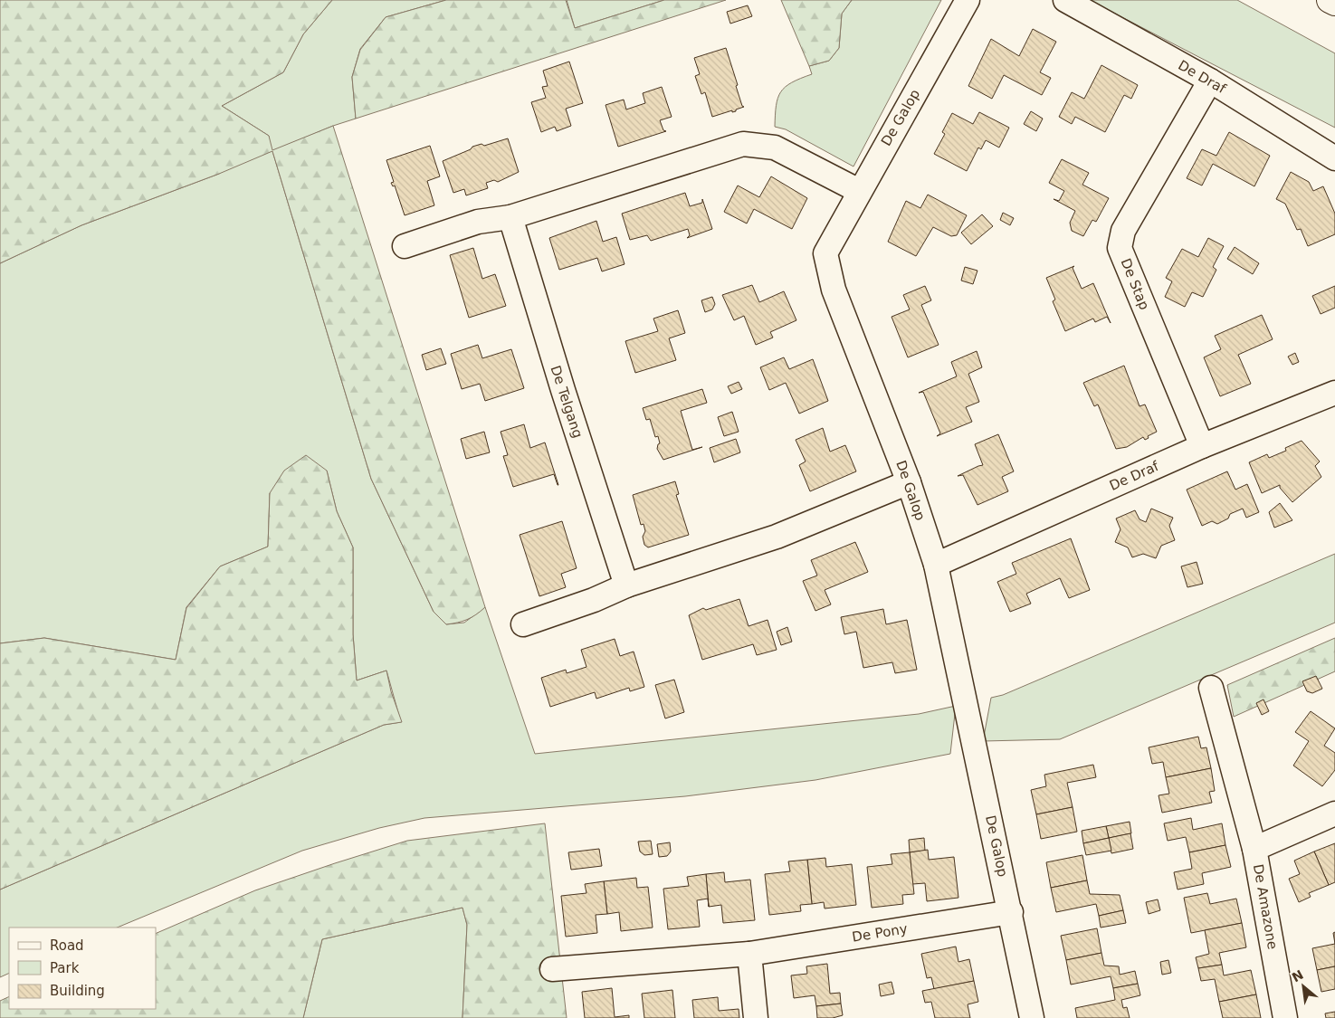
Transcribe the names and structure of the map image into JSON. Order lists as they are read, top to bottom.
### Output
{
  "streets": {
    "street": [
      "De Draf",
      "De Galop",
      "De Stap",
      "De Telgang",
      "De Amazone",
      "De Pony"
    ]
  },
  "crossings": [
    ["De Draf", "De Galop"],
    ["De Draf", "De Stap"],
    ["De Galop", "De Pony"]
  ],
  "legend": ["Road", "Park", "Building"],
  "north": "top left"
}
